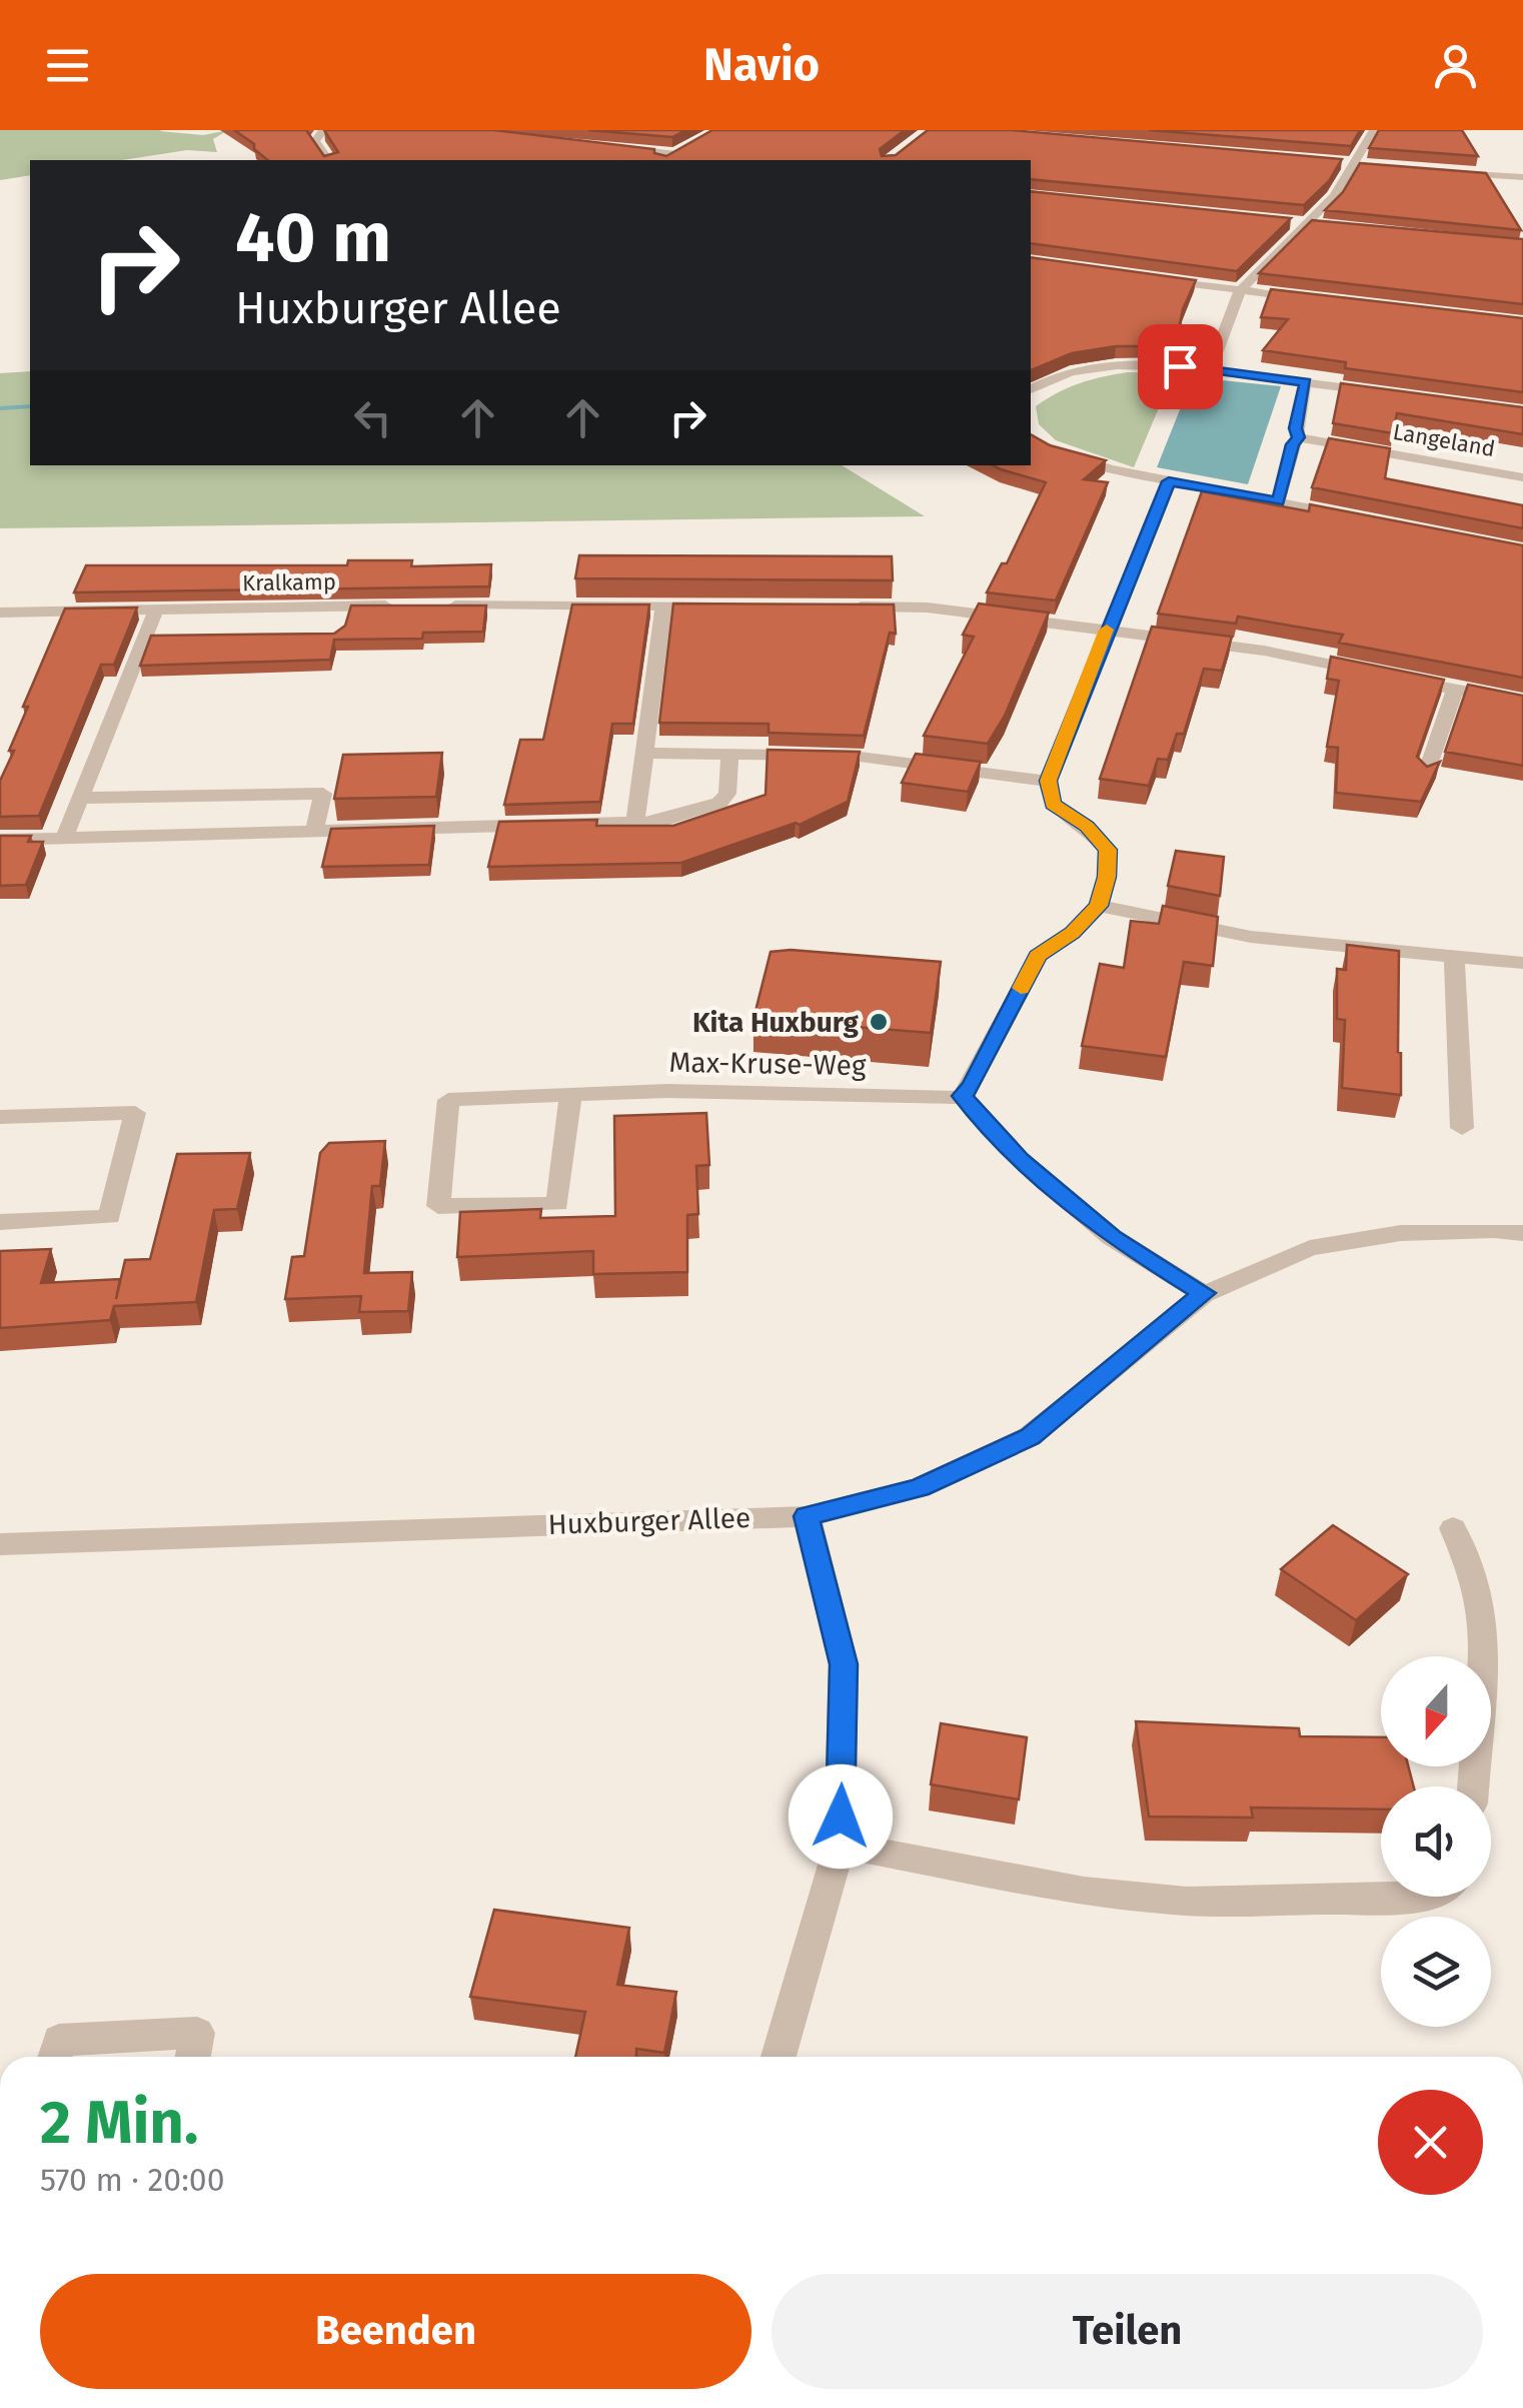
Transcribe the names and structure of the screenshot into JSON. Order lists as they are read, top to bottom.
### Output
{
  "streets": {
    "street": [
      "Langeland",
      "Kralkamp",
      "Max-Kruse-Weg",
      "Huxburger Allee"
    ]
  },
  "places": ["Kita Huxburg"],
  "north": "bottom",
  "page": {
    "header": "Navio",
    "turn": ["40 m", "Huxburger Allee"],
    "heading": ["2 Min.", "570 m · 20:00"],
    "buttons": ["Beenden", "Teilen"]
  }
}
